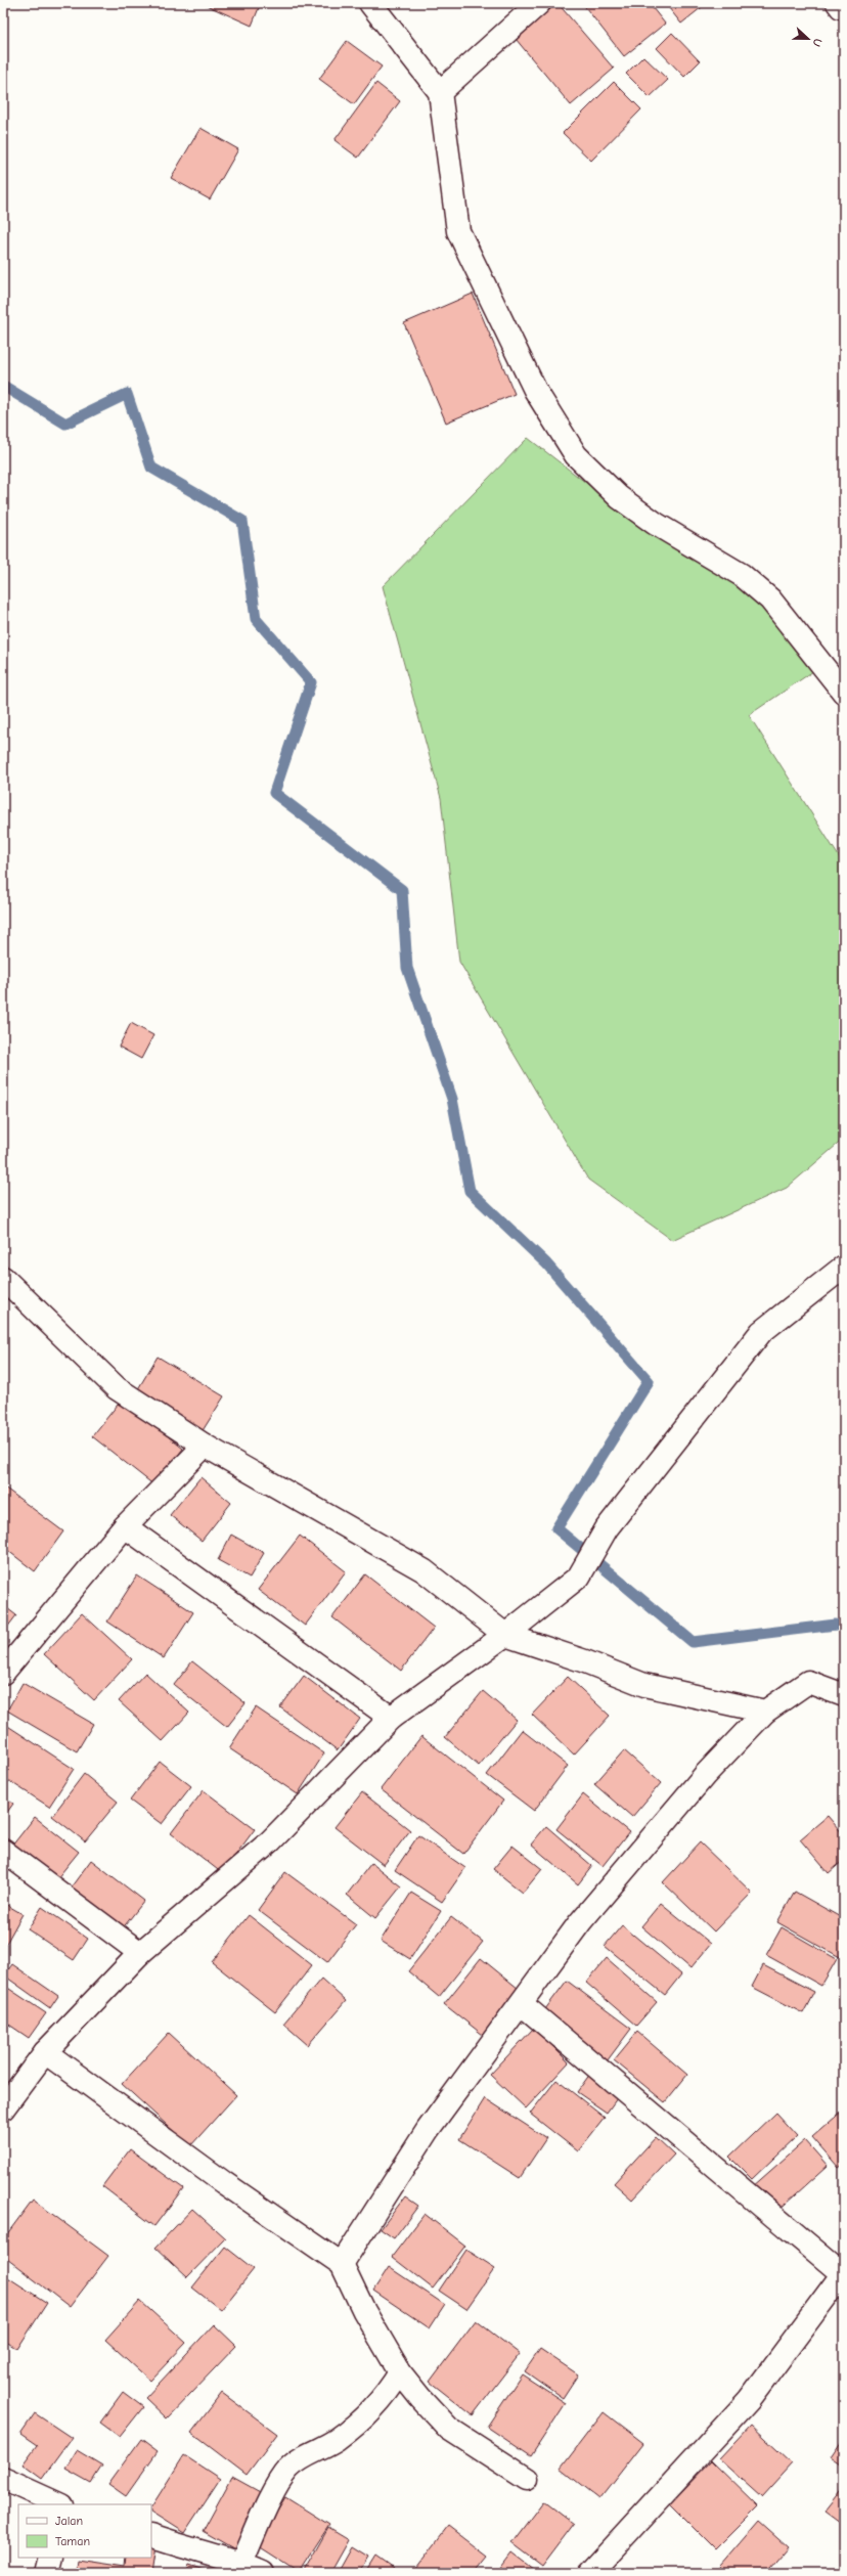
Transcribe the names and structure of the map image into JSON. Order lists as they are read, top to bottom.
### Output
{
  "legend": ["Jalan", "Taman"],
  "north": "right"
}
